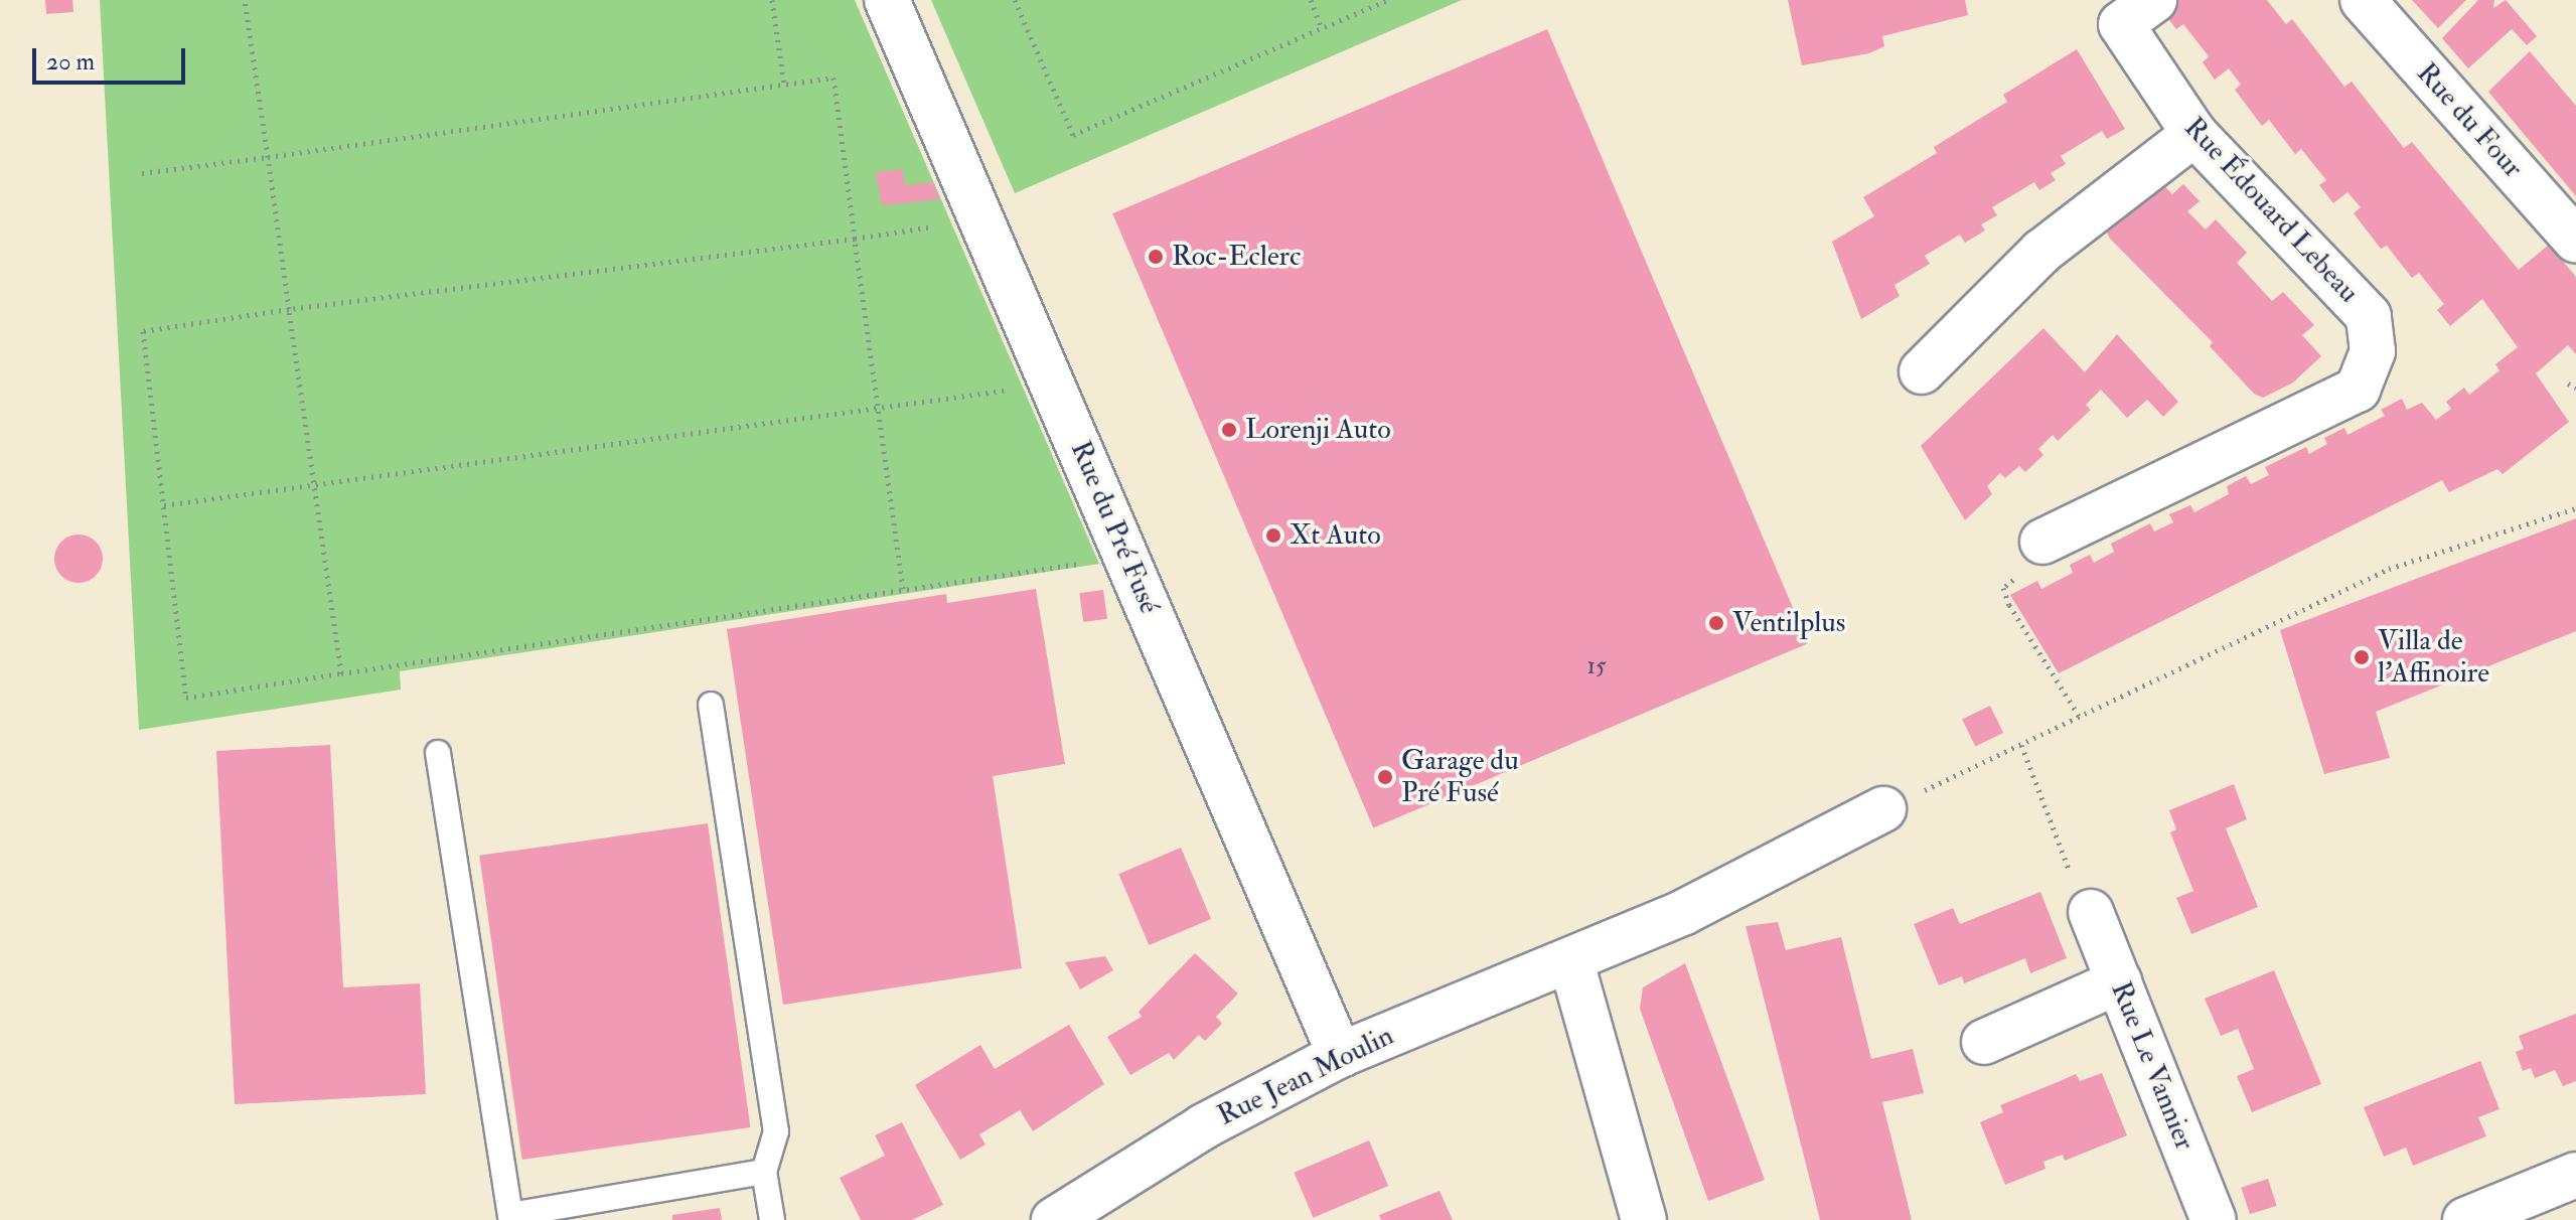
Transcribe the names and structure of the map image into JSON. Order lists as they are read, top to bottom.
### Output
{
  "streets": {
    "street": [
      "Rue du Four",
      "Rue Édouard Lebeau",
      "Rue du Pré Fusé",
      "Rue Le Vannier",
      "Rue Jean Moulin"
    ]
  },
  "crossings": [
    ["Rue du Pré Fusé", "Rue Jean Moulin"]
  ],
  "places": [
    "Roc-Eclerc",
    "Lorenji Auto",
    "Xt Auto",
    "Ventilplus",
    "Villa de l'Affinoire",
    "Garage du Pré Fusé"
  ],
  "house_numbers": ["15"],
  "scale_bar": "20 m"
}
